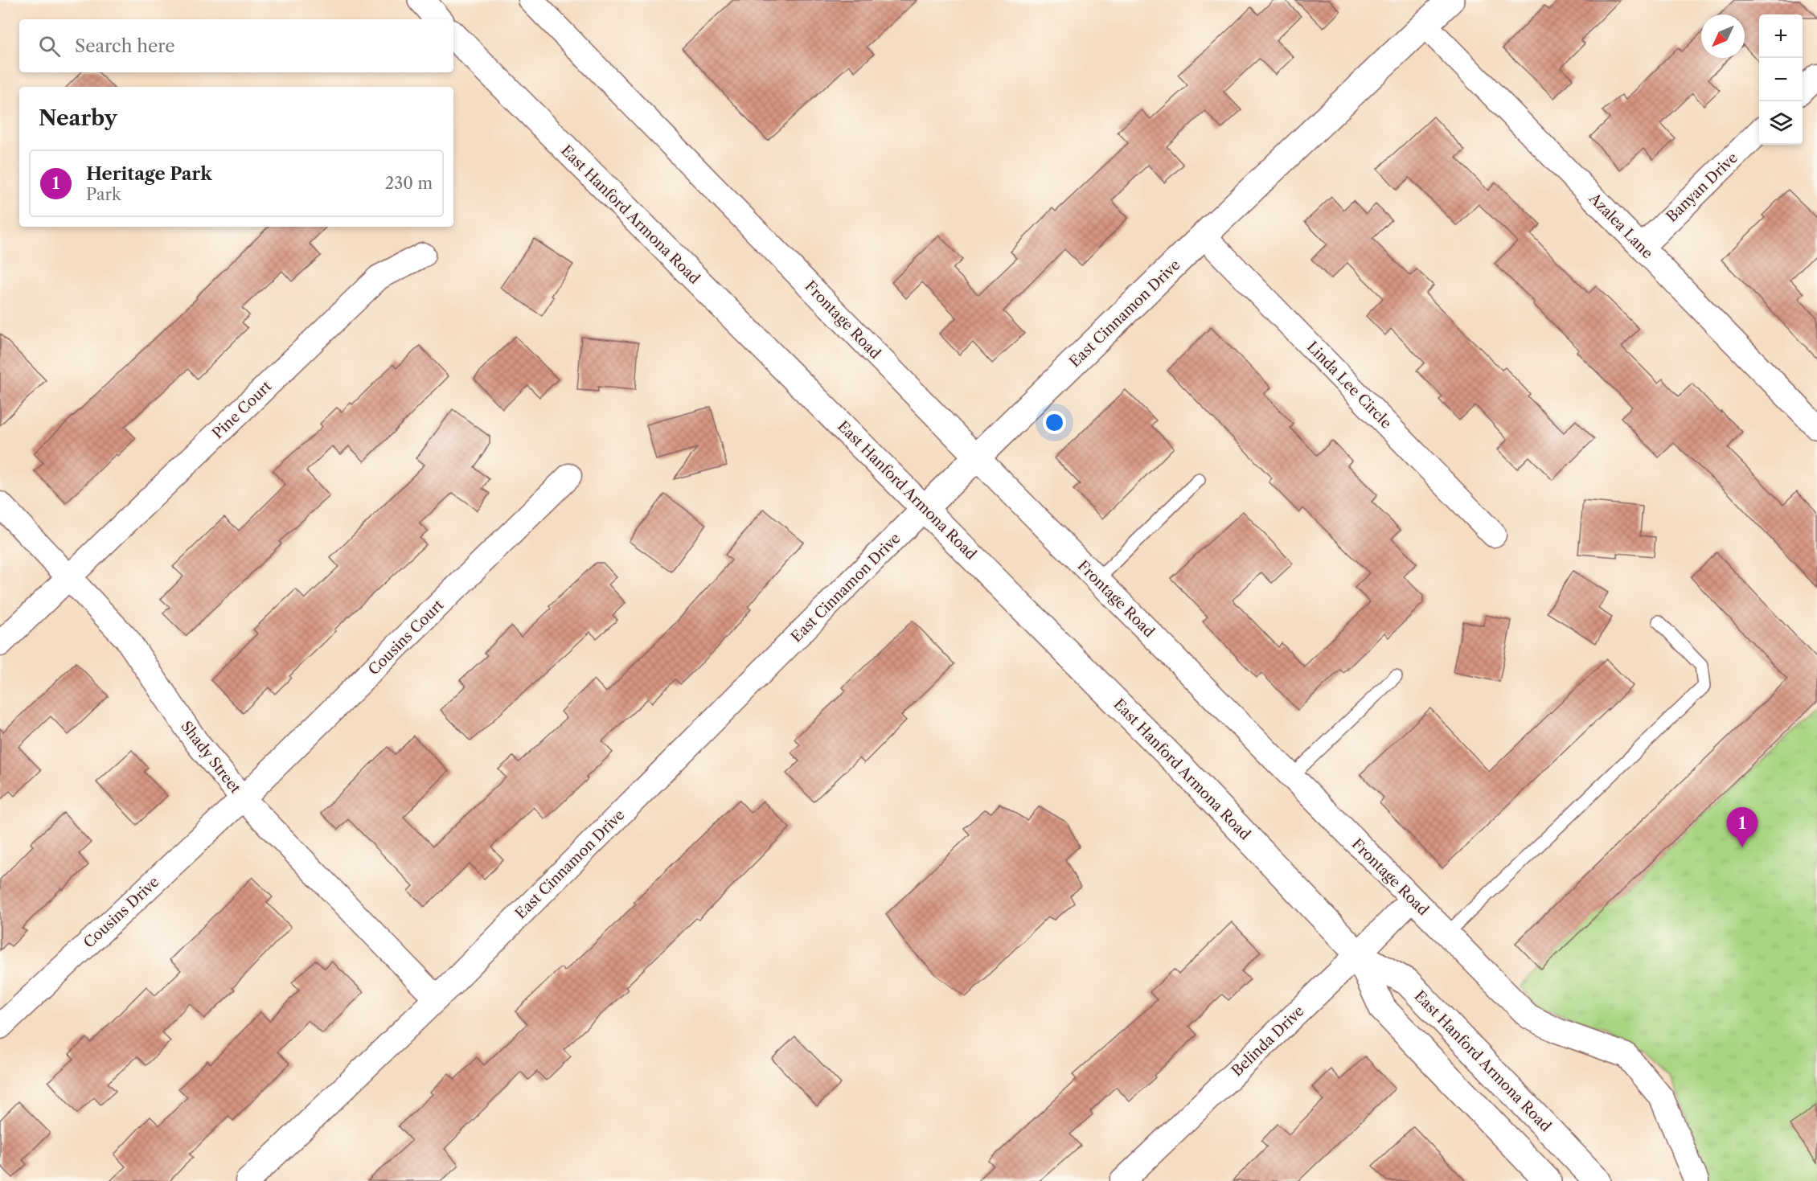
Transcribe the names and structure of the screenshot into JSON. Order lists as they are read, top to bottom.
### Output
{
  "streets": {
    "main road": ["East Hanford Armona Road", "East Cinnamon Drive"],
    "street": [
      "Banyan Drive",
      "Azalea Lane",
      "Frontage Road",
      "Linda Lee Circle",
      "Pine Court",
      "Cousins Court",
      "Shady Street",
      "Cousins Drive",
      "Belinda Drive"
    ]
  },
  "crossings": [
    ["Banyan Drive", "Azalea Lane"],
    ["East Hanford Armona Road", "East Cinnamon Drive"],
    ["East Hanford Armona Road", "Belinda Drive"],
    ["Azalea Lane", "East Cinnamon Drive"],
    ["East Cinnamon Drive", "Frontage Road"],
    ["East Cinnamon Drive", "Linda Lee Circle"],
    ["East Cinnamon Drive", "Shady Street"],
    ["Frontage Road", "Belinda Drive"],
    ["Pine Court", "Shady Street"],
    ["Cousins Court", "Shady Street"],
    ["Cousins Court", "Cousins Drive"],
    ["Shady Street", "Cousins Drive"]
  ],
  "north": "bottom left",
  "page": {
    "map_buttons": ["+", "−"],
    "search": "Search here",
    "heading": "Nearby",
    "list": [
      {
        "mark": "1",
        "name": "Heritage Park",
        "note": "Park",
        "value": "230 m"
      }
    ],
    "pins": "1"
  }
}
